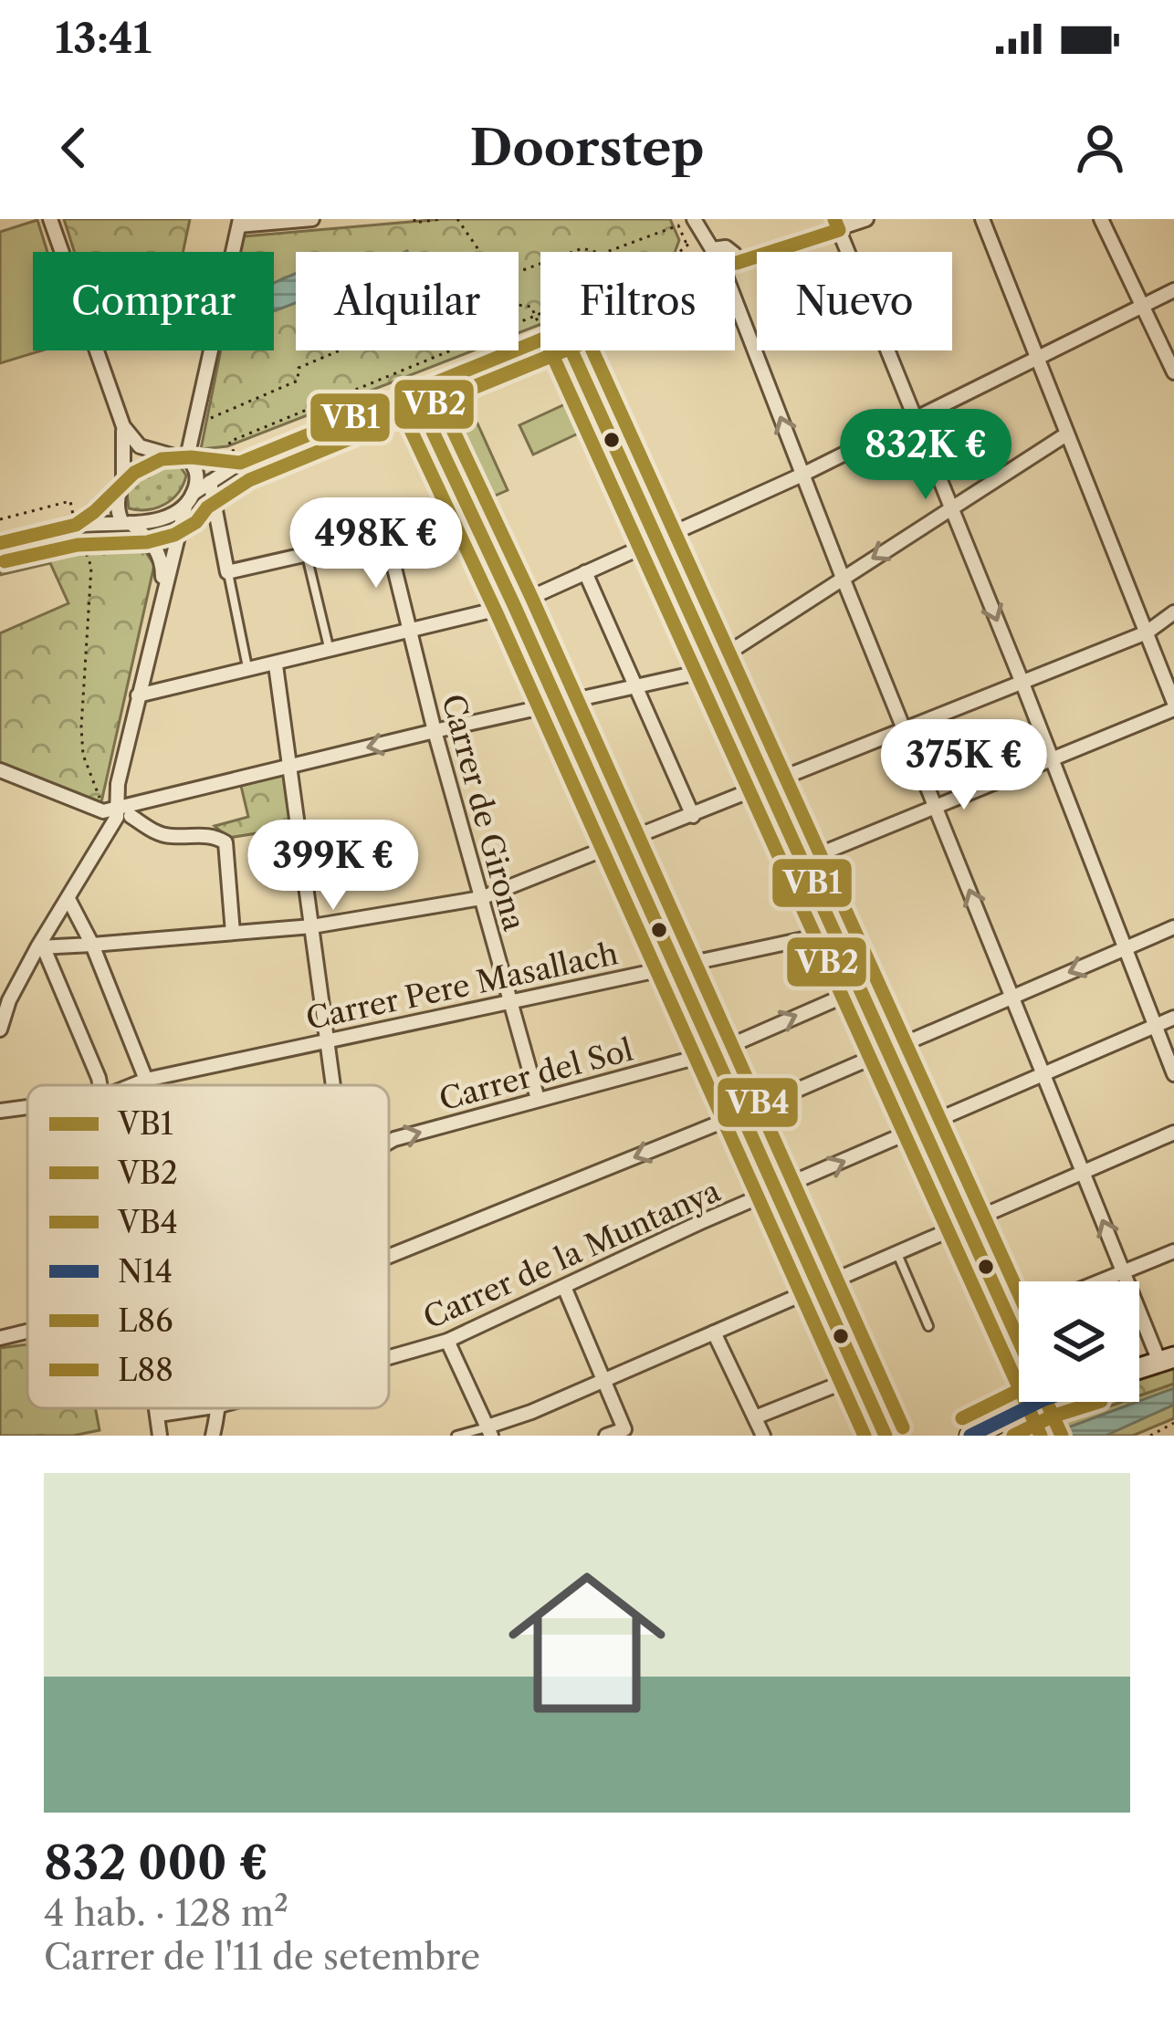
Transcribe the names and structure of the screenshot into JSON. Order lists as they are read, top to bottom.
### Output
{
  "streets": {
    "street": [
      "Carrer de Girona",
      "Carrer Pere Masallach",
      "Carrer del Sol",
      "Carrer de la Muntanya"
    ]
  },
  "crossings": [
    ["Carrer de Girona", "Carrer Pere Masallach"],
    ["Carrer de Girona", "Carrer del Sol"]
  ],
  "lines": [
    "transit line VB1",
    "transit line VB2",
    "transit line VB4",
    "transit line L88",
    "transit line N14",
    "transit line L86"
  ],
  "legend": [
    "VB1",
    "VB2",
    "VB4",
    "N14",
    "L86",
    "L88"
  ],
  "page": {
    "status": "13:41",
    "header": "Doorstep",
    "chip": [
      "Comprar",
      "Alquilar",
      "Filtros",
      "Nuevo"
    ],
    "price": [
      "832K €",
      "498K €",
      "375K €",
      "399K €"
    ],
    "list": [
      {
        "name": "832 000 €",
        "note": "4 hab. · 128 m² · Carrer de l'11 de setembre"
      }
    ]
  }
}
